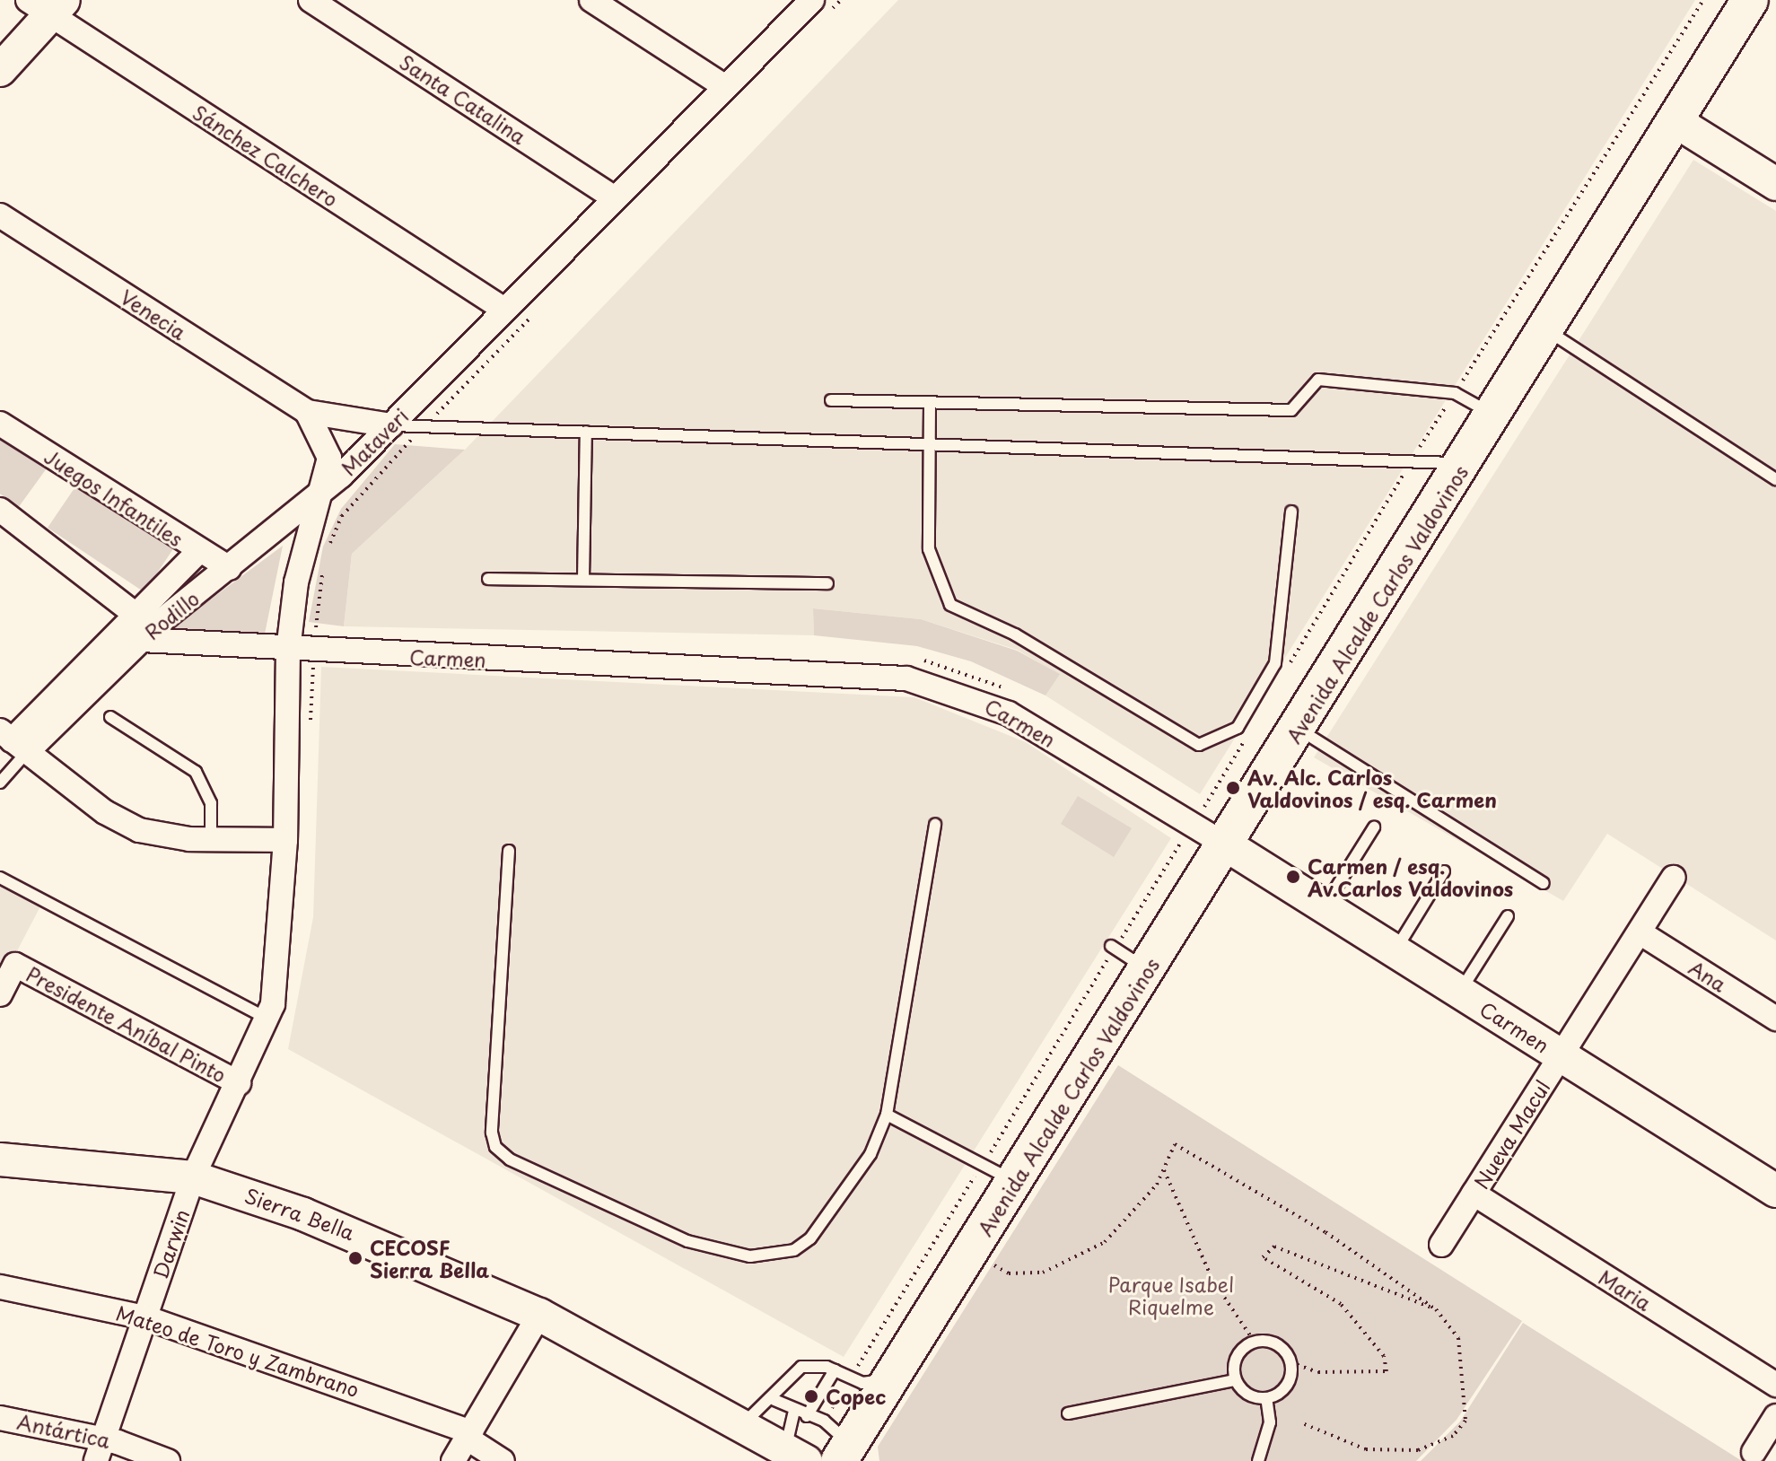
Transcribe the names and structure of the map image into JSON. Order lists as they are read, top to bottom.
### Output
{
  "streets": {
    "main road": ["Avenida Alcalde Carlos Valdovinos"],
    "street": [
      "Santa Catalina",
      "Sánchez Calchero",
      "Venecia",
      "Mataveri",
      "Juegos Infantiles",
      "Rodillo",
      "Carmen",
      "Ana",
      "Presidente Aníbal Pinto",
      "Nueva Macul",
      "Sierra Bella",
      "Darwin",
      "Maria",
      "Mateo de Toro y Zambrano",
      "Antártica"
    ]
  },
  "crossings": [
    ["Santa Catalina", "Mataveri"],
    ["Sánchez Calchero", "Mataveri"],
    ["Venecia", "Mataveri"],
    ["Venecia", "Rodillo"],
    ["Mataveri", "Rodillo"],
    ["Mataveri", "Carmen"],
    ["Mataveri", "Darwin"],
    ["Juegos Infantiles", "Rodillo"],
    ["Avenida Alcalde Carlos Valdovinos", "Carmen"],
    ["Rodillo", "Carmen"],
    ["Carmen", "Nueva Macul"],
    ["Ana", "Nueva Macul"],
    ["Presidente Aníbal Pinto", "Darwin"],
    ["Nueva Macul", "Maria"],
    ["Sierra Bella", "Darwin"],
    ["Darwin", "Mateo de Toro y Zambrano"],
    ["Darwin", "Antártica"]
  ],
  "parks": ["Parque Isabel Riquelme"],
  "places": [
    "Av. Alc. Carlos Valdovinos / esq. Carmen",
    "Carmen / esq. Av.Carlos Valdovinos",
    "CECOSF Sierra Bella",
    "Copec"
  ]
}
